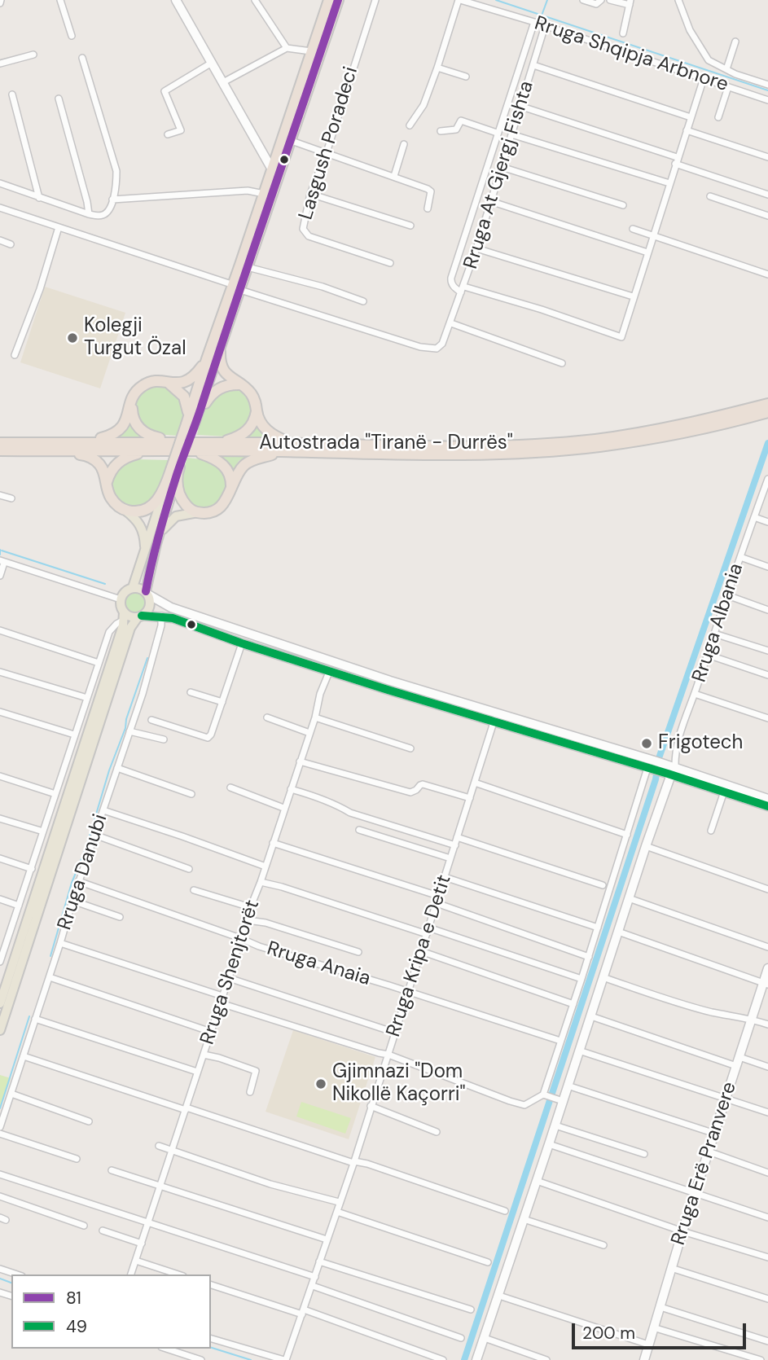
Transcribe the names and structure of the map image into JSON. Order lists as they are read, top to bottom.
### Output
{
  "streets": {
    "highway": ["Autostrada \"Tiranë - Durrës\""],
    "street": [
      "Rruga Shqipja Arbnore",
      "Lasgush Poradeci",
      "Rruga At Gjergj Fishta",
      "Rruga Albania",
      "Rruga Danubi",
      "Rruga Kripa e Detit",
      "Rruga Anaia",
      "Rruga Shenjtorët",
      "Rruga Erë Pranvere"
    ]
  },
  "crossings": [
    ["Rruga Shqipja Arbnore", "Rruga At Gjergj Fishta"],
    ["Rruga Danubi", "Rruga Anaia"],
    ["Rruga Kripa e Detit", "Rruga Anaia"],
    ["Rruga Anaia", "Rruga Shenjtorët"]
  ],
  "places": ["Kolegji Turgut Özal", "Frigotech", "Gjimnazi \"Dom Nikollë Kaçorri\""],
  "lines": ["transit line 81", "transit line 49"],
  "legend": ["81", "49"],
  "scale_bar": "200 m"
}
